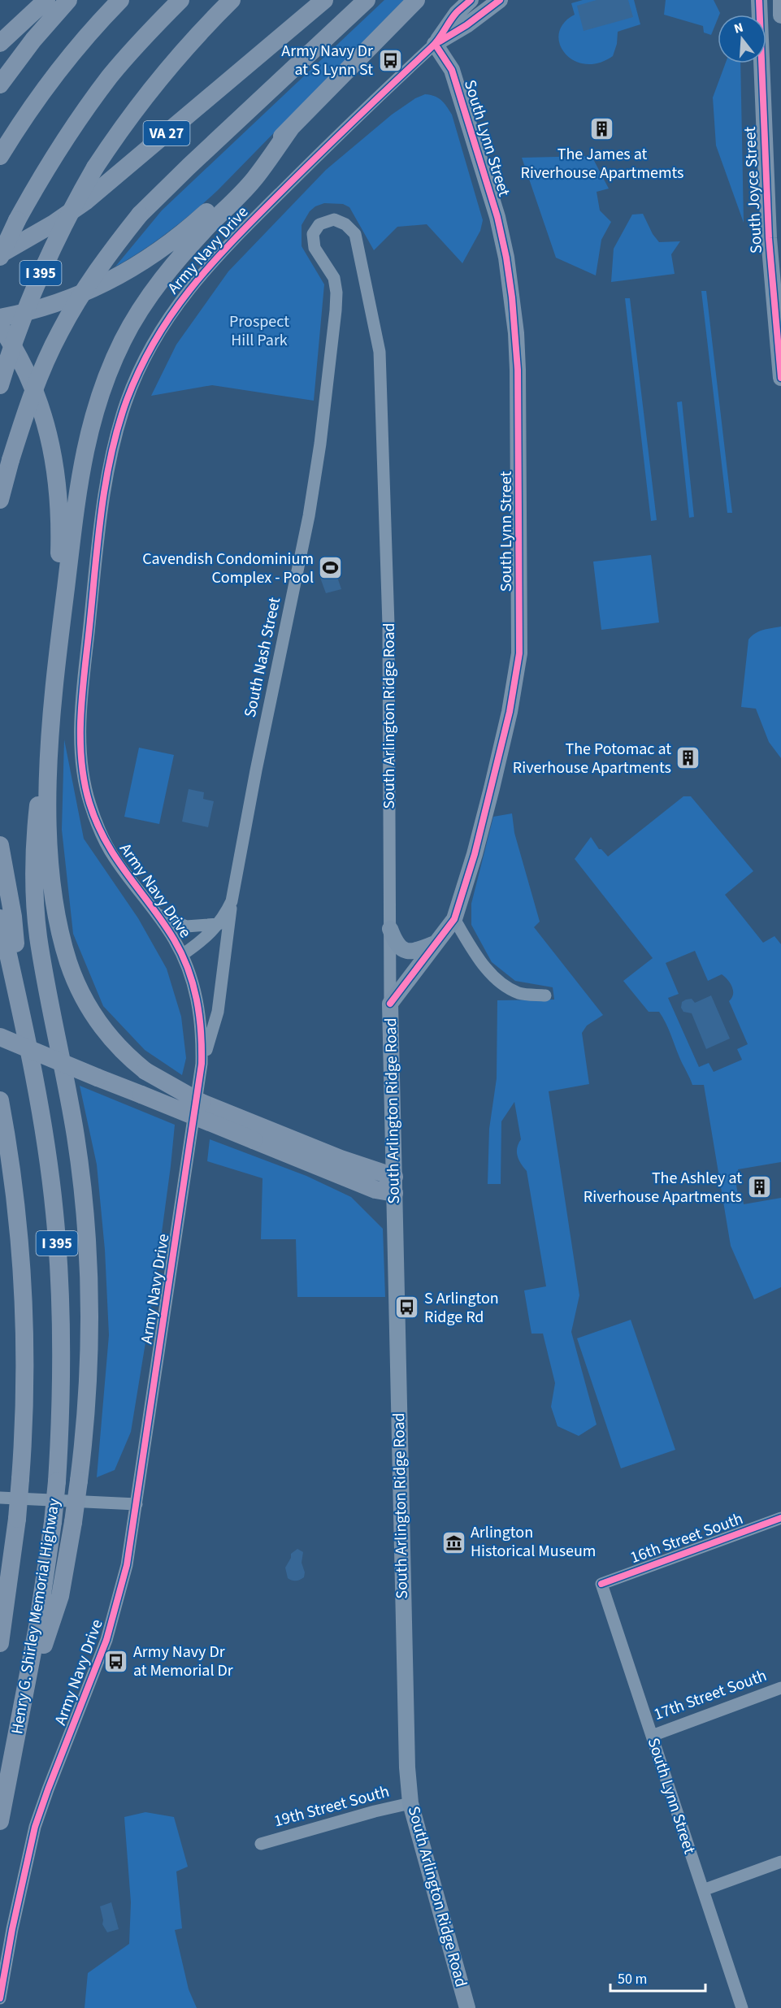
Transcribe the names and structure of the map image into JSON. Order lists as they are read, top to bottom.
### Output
{
  "streets": {
    "highway": ["VA 27", "I 395", "Henry G. Shirley Memorial Highway"],
    "main road": [
      "South Lynn Street",
      "South Joyce Street",
      "Army Navy Drive",
      "South Arlington Ridge Road"
    ],
    "street": [
      "South Nash Street",
      "16th Street South",
      "17th Street South",
      "19th Street South"
    ]
  },
  "crossings": [
    ["South Lynn Street", "Army Navy Drive"],
    ["South Lynn Street", "South Arlington Ridge Road"],
    ["South Lynn Street", "16th Street South"],
    ["South Lynn Street", "17th Street South"],
    ["Army Navy Drive", "South Nash Street"],
    ["South Nash Street", "South Arlington Ridge Road"],
    ["South Arlington Ridge Road", "19th Street South"]
  ],
  "parks": ["Prospect Hill Park"],
  "places": {
    "bus stop": ["Army Navy Dr at S Lynn St", "S Arlington Ridge Rd", "Army Navy Dr at Memorial Dr"],
    "building": ["The James at Riverhouse Apartmemts", "The Potomac at Riverhouse Apartments", "The Ashley at Riverhouse Apartments"],
    "sports": ["Cavendish Condominium Complex - Pool"],
    "museum": ["Arlington Historical Museum"]
  },
  "scale_bar": "50 m",
  "north": "top"
}
